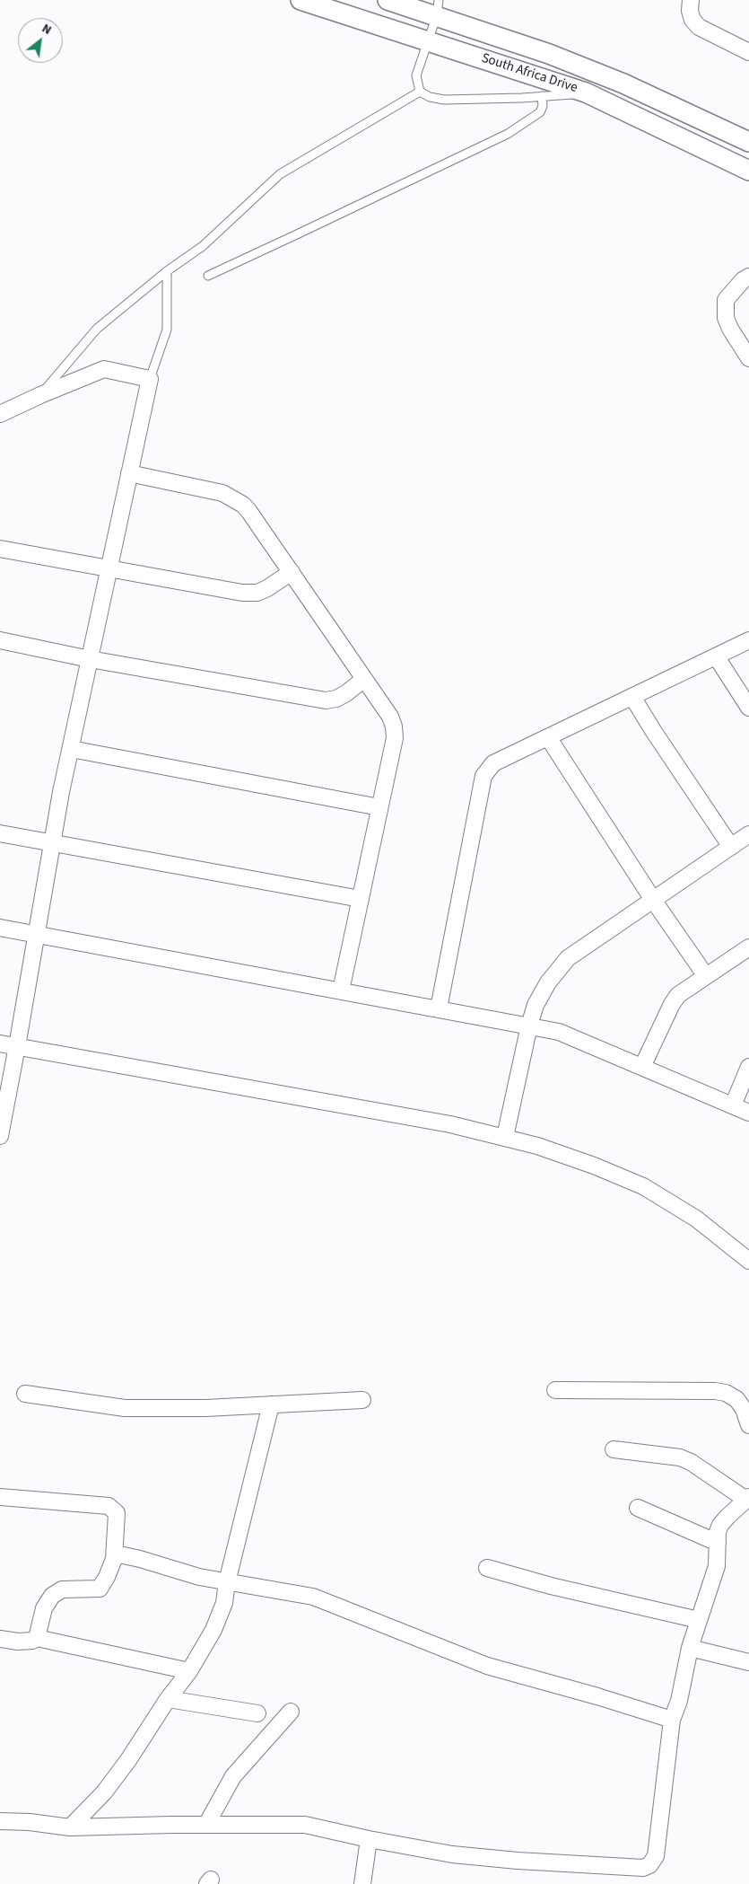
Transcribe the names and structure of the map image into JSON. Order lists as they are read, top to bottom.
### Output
{
  "streets": {
    "street": ["South Africa Drive"]
  },
  "north": "top right"
}
